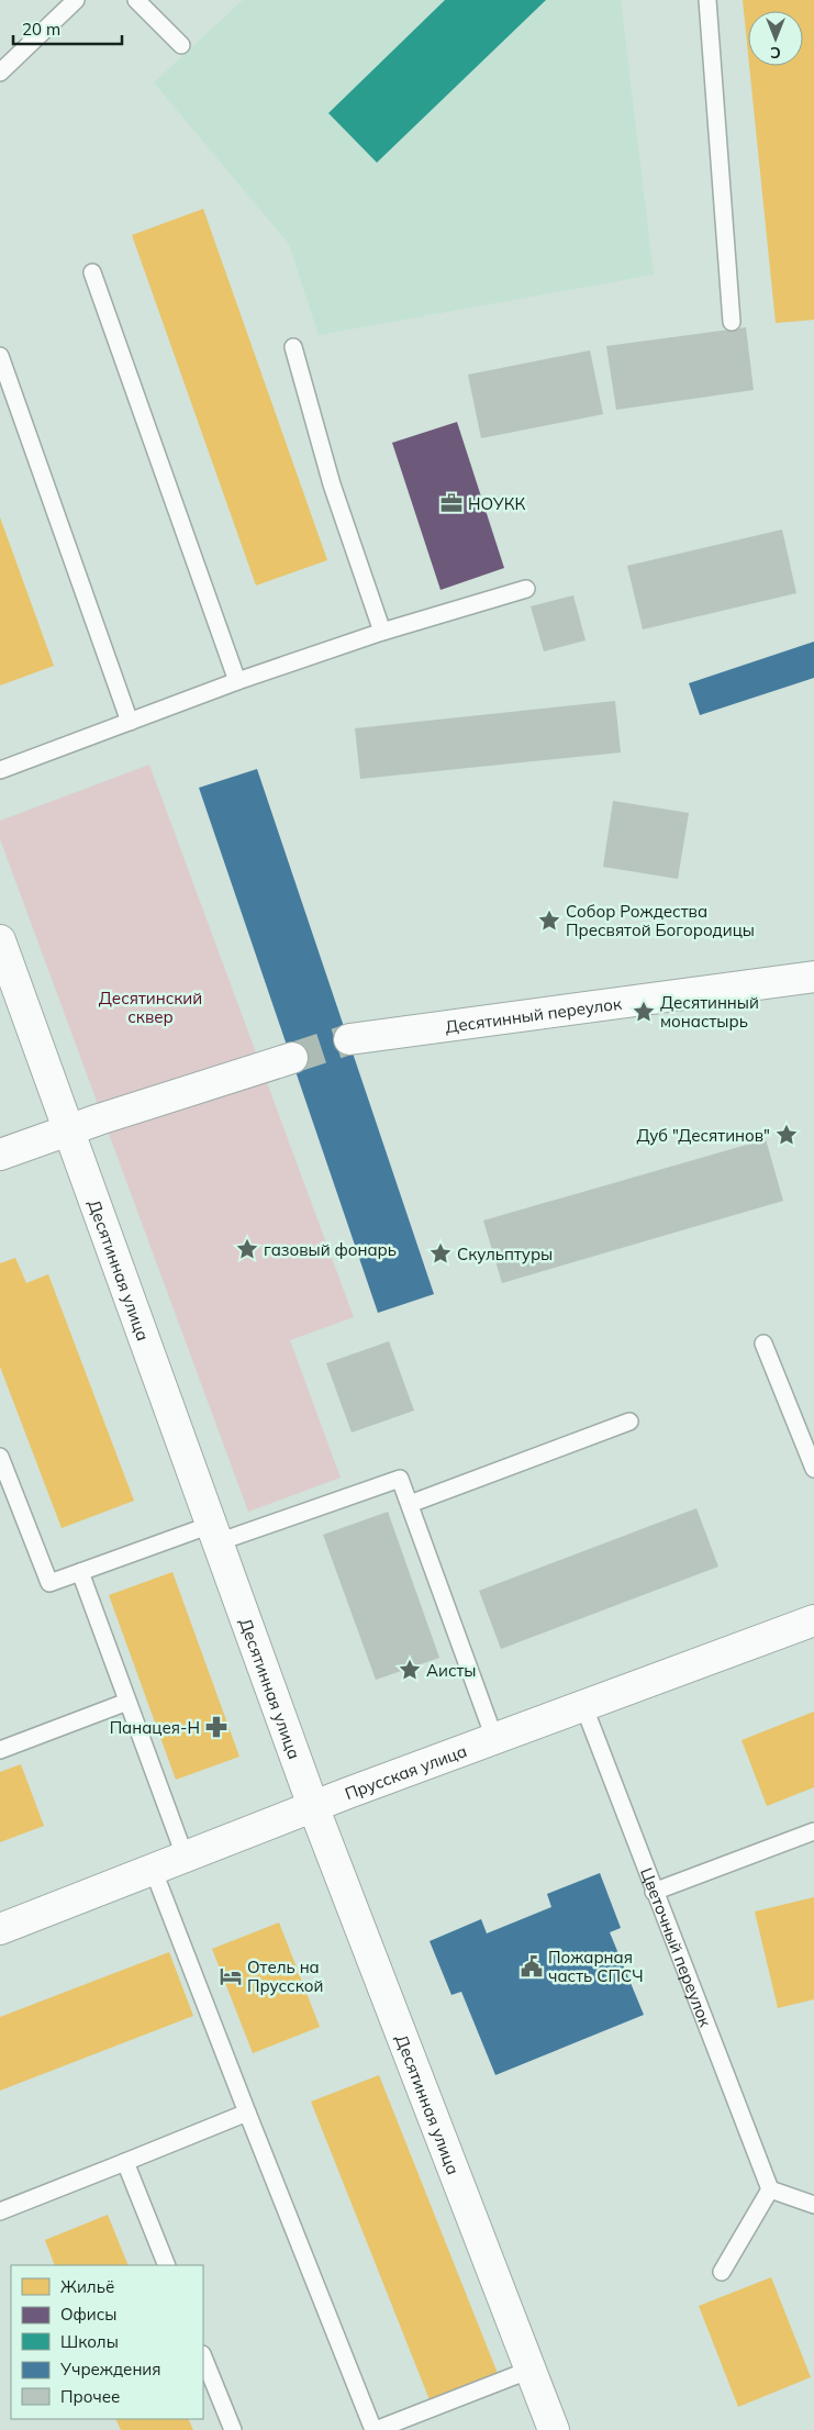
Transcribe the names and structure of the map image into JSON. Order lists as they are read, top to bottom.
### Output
{
  "streets": {
    "street": ["Десятинный переулок", "Десятинная улица", "Прусская улица"],
    "lane": ["Цветочный переулок"]
  },
  "crossings": [
    ["Десятинная улица", "Прусская улица"],
    ["Прусская улица", "Цветочный переулок"]
  ],
  "parks": ["Десятинский сквер"],
  "places": {
    "office": ["НОУКК"],
    "place": [
      "Собор Рождества Пресвятой Богородицы",
      "Десятинный монастырь",
      "Дуб \"Десятинов\"",
      "газовый фонарь",
      "Скульптуры",
      "Аисты"
    ],
    "pharmacy": ["Панацея-Н"],
    "public building": ["Пожарная часть СПСЧ"],
    "hotel": ["Отель на Прусской"]
  },
  "legend": [
    "Жильё",
    "Офисы",
    "Школы",
    "Учреждения",
    "Прочее"
  ],
  "scale_bar": "20 m",
  "north": "bottom"
}
